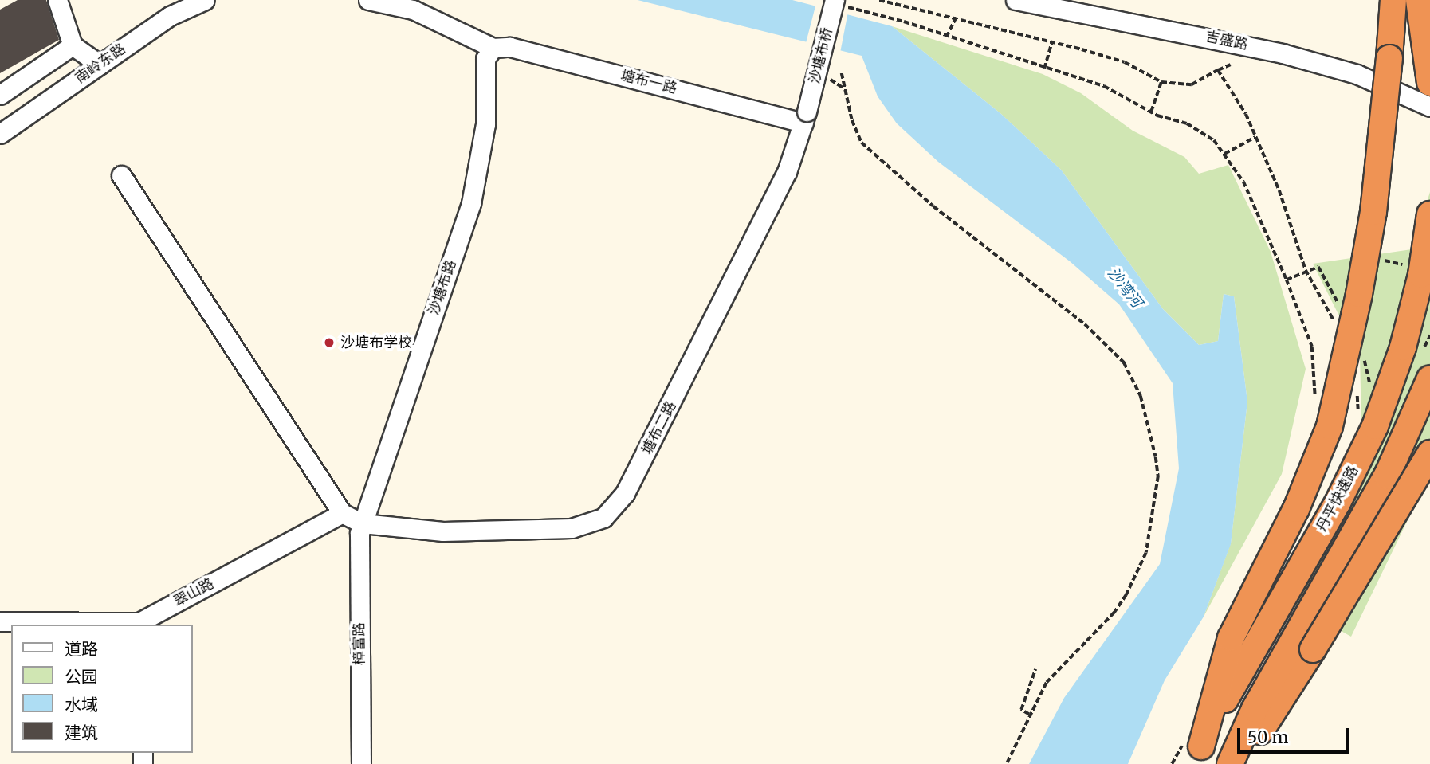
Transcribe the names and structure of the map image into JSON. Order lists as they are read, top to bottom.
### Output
{
  "streets": {
    "highway": ["丹平快速路"],
    "street": [
      "吉盛路",
      "沙塘布桥",
      "南岭东路",
      "塘布一路",
      "沙塘布路",
      "塘布二路",
      "翠山路",
      "樟富路"
    ]
  },
  "crossings": [
    ["沙塘布桥", "塘布一路"],
    ["沙塘布桥", "塘布二路"],
    ["塘布一路", "沙塘布路"],
    ["塘布一路", "塘布二路"],
    ["沙塘布路", "塘布二路"],
    ["沙塘布路", "樟富路"],
    ["塘布二路", "樟富路"]
  ],
  "water": ["沙湾河"],
  "places": ["沙塘布学校"],
  "legend": [
    "道路",
    "公园",
    "水域",
    "建筑"
  ],
  "scale_bar": "50 m"
}
